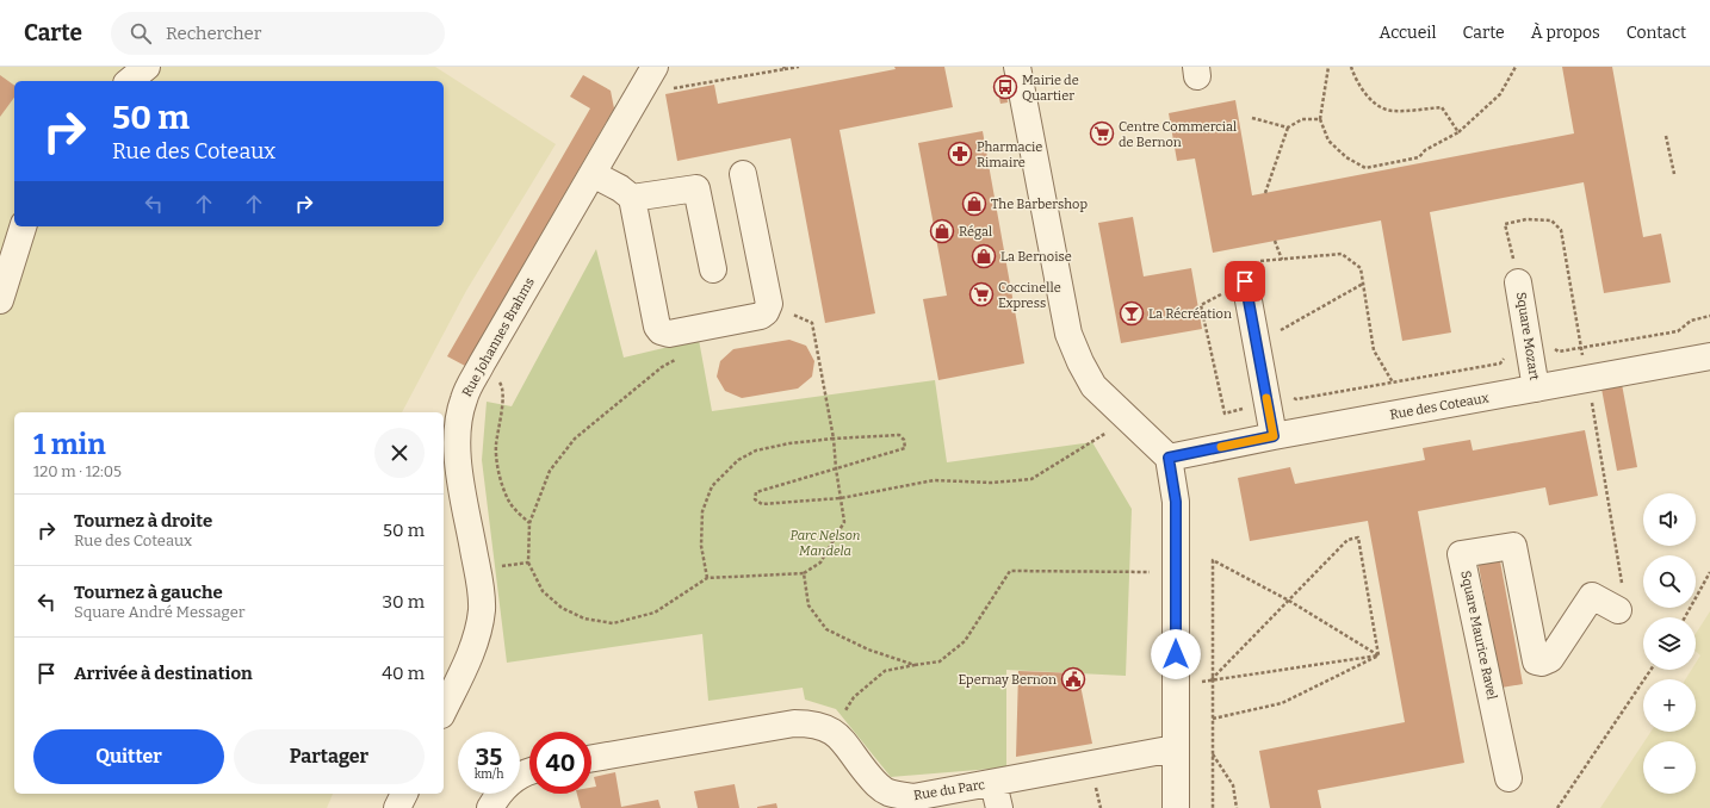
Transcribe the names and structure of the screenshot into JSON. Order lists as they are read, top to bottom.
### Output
{
  "streets": {
    "street": [
      "Square Mozart",
      "Rue Johannes Brahms",
      "Rue des Coteaux",
      "Square Maurice Ravel",
      "Rue du Parc"
    ]
  },
  "crossings": [
    ["Square Mozart", "Rue des Coteaux"]
  ],
  "parks": ["Parc Nelson Mandela"],
  "places": {
    "bus stop": ["Mairie de Quartier"],
    "supermarket": ["Centre Commercial de Bernon", "Coccinelle Express"],
    "pharmacy": ["Pharmacie Rimaire"],
    "shop": ["The Barbershop", "Régal", "La Bernoise"],
    "bar": ["La Récréation"],
    "public building": ["Epernay Bernon"]
  },
  "page": {
    "header": "Carte",
    "search": "Rechercher",
    "nav": [
      "Accueil",
      "Carte",
      "À propos",
      "Contact"
    ],
    "turn": ["50 m", "Rue des Coteaux"],
    "heading": ["1 min", "120 m · 12:05"],
    "map_buttons": ["+", "−"],
    "list": [
      {
        "name": "Tournez à droite",
        "note": "Rue des Coteaux",
        "value": "50 m"
      },
      {
        "name": "Tournez à gauche",
        "note": "Square André Messager",
        "value": "30 m"
      },
      {
        "name": "Arrivée à destination",
        "value": "40 m"
      }
    ],
    "buttons": ["Quitter", "Partager"],
    "speed": "35 km/h",
    "limit": "40"
  }
}
